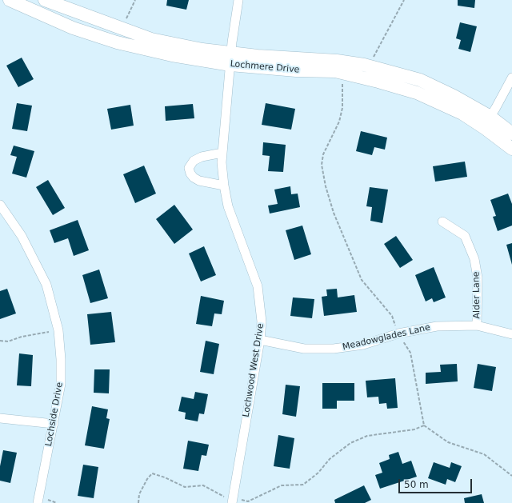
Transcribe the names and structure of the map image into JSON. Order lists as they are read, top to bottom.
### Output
{
  "streets": {
    "street": [
      "Lochmere Drive",
      "Alder Lane",
      "Meadowglades Lane",
      "Lochwood West Drive",
      "Lochside Drive"
    ]
  },
  "crossings": [
    ["Lochmere Drive", "Lochwood West Drive"],
    ["Alder Lane", "Meadowglades Lane"],
    ["Meadowglades Lane", "Lochwood West Drive"]
  ],
  "scale_bar": "50 m"
}
